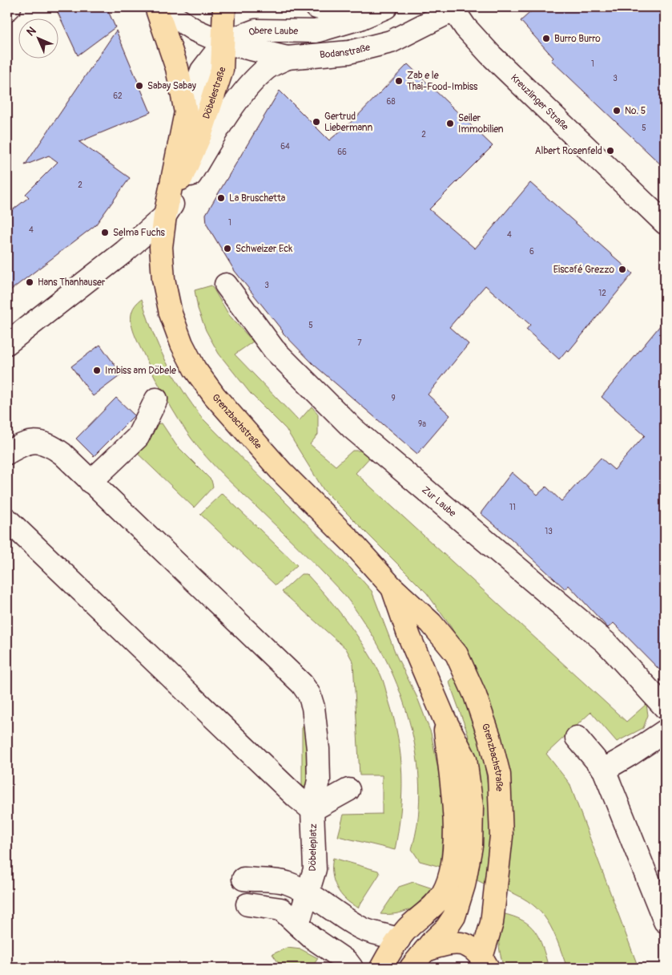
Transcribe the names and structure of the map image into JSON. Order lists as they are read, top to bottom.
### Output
{
  "streets": {
    "main road": ["Döbelestraße", "Grenzbachstraße"],
    "street": [
      "Obere Laube",
      "Bodanstraße",
      "Kreuzlinger Straße",
      "Zur Laube",
      "Döbeleplatz"
    ]
  },
  "crossings": [
    ["Obere Laube", "Bodanstraße"],
    ["Obere Laube", "Döbelestraße"],
    ["Bodanstraße", "Döbelestraße"],
    ["Bodanstraße", "Kreuzlinger Straße"],
    ["Döbelestraße", "Grenzbachstraße"]
  ],
  "places": [
    "Burro Burro",
    "Zab e le Thai-Food-Imbiss",
    "Sabay Sabay",
    "No. 5",
    "Gertrud Liebermann",
    "Seiler Immobilien",
    "Albert Rosenfeld",
    "La Bruschetta",
    "Selma Fuchs",
    "Schweizer Eck",
    "Eiscafé Grezzo",
    "Hans Thanhauser",
    "Imbiss am Döbele"
  ],
  "house_numbers": [
    "1",
    "3",
    "62",
    "68",
    "5",
    "2",
    "64",
    "66",
    "2",
    "1",
    "4",
    "4",
    "6",
    "3",
    "12",
    "5",
    "7",
    "9",
    "9a",
    "11",
    "13"
  ],
  "north": "top left"
}
